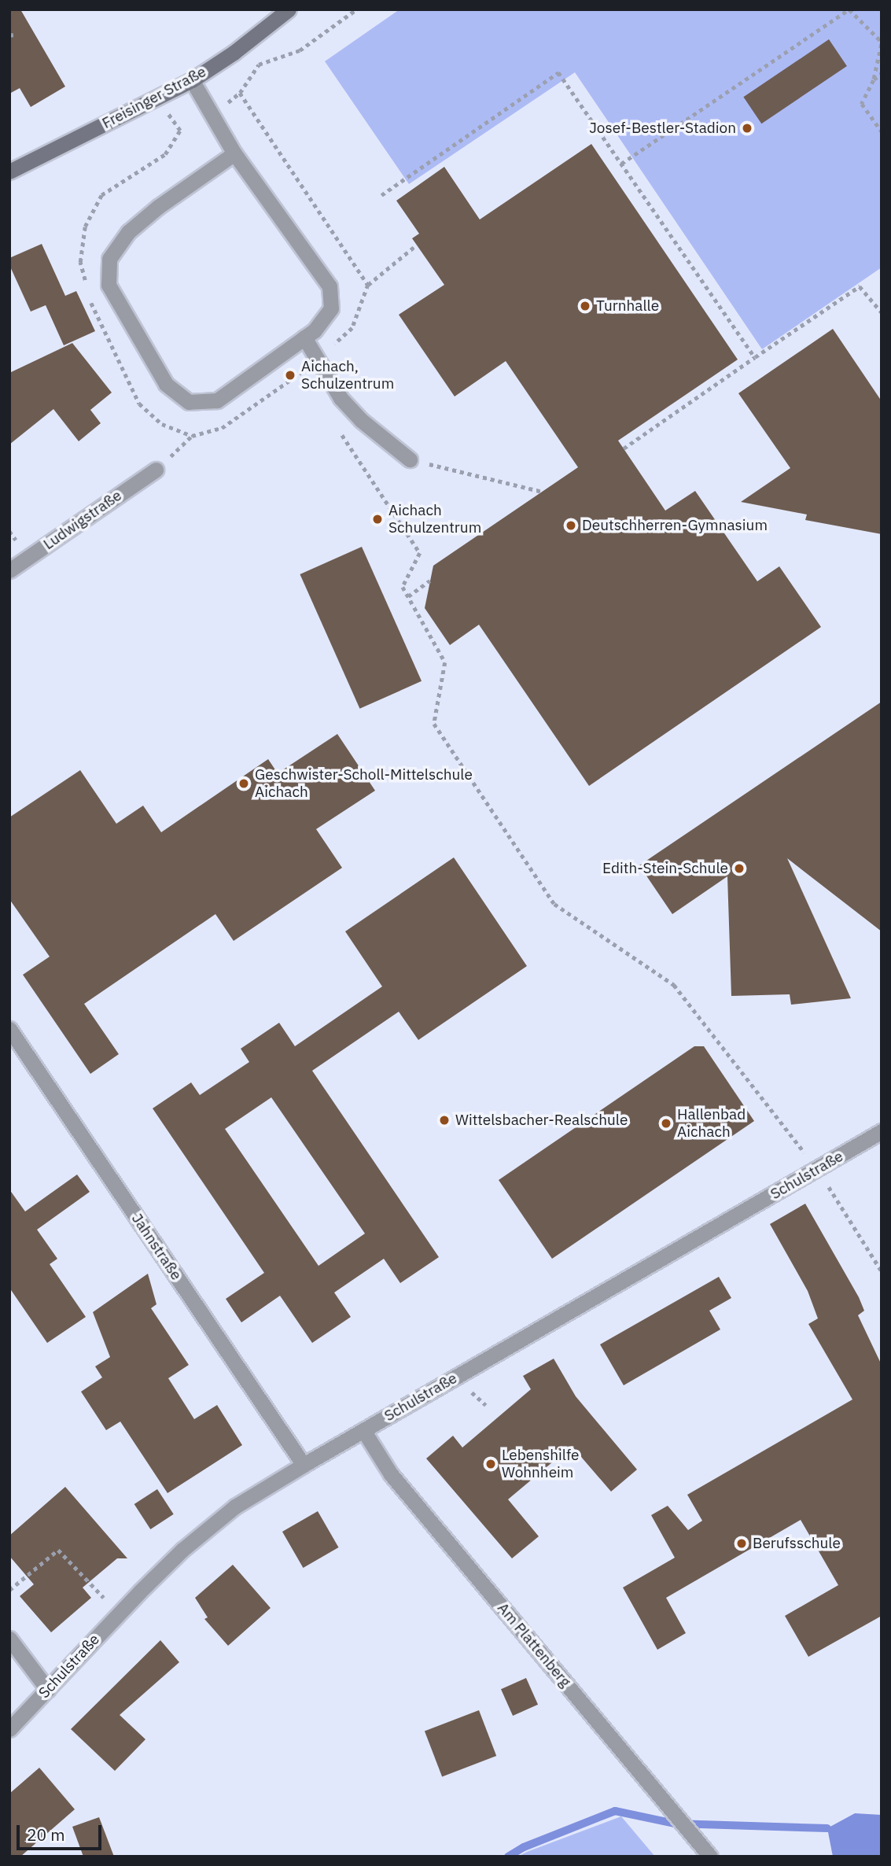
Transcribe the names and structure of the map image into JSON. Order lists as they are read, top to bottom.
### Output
{
  "streets": {
    "main road": ["Freisinger Straße"],
    "street": [
      "Ludwigstraße",
      "Schulstraße",
      "Jahnstraße",
      "Am Plattenberg"
    ]
  },
  "crossings": [
    ["Schulstraße", "Jahnstraße"],
    ["Schulstraße", "Am Plattenberg"]
  ],
  "places": [
    "Josef-Bestler-Stadion",
    "Turnhalle",
    "Aichach, Schulzentrum",
    "Aichach Schulzentrum",
    "Deutschherren-Gymnasium",
    "Geschwister-Scholl-Mittelschule Aichach",
    "Edith-Stein-Schule",
    "Wittelsbacher-Realschule",
    "Hallenbad Aichach",
    "Lebenshilfe Wohnheim",
    "Berufsschule"
  ],
  "scale_bar": "20 m"
}
